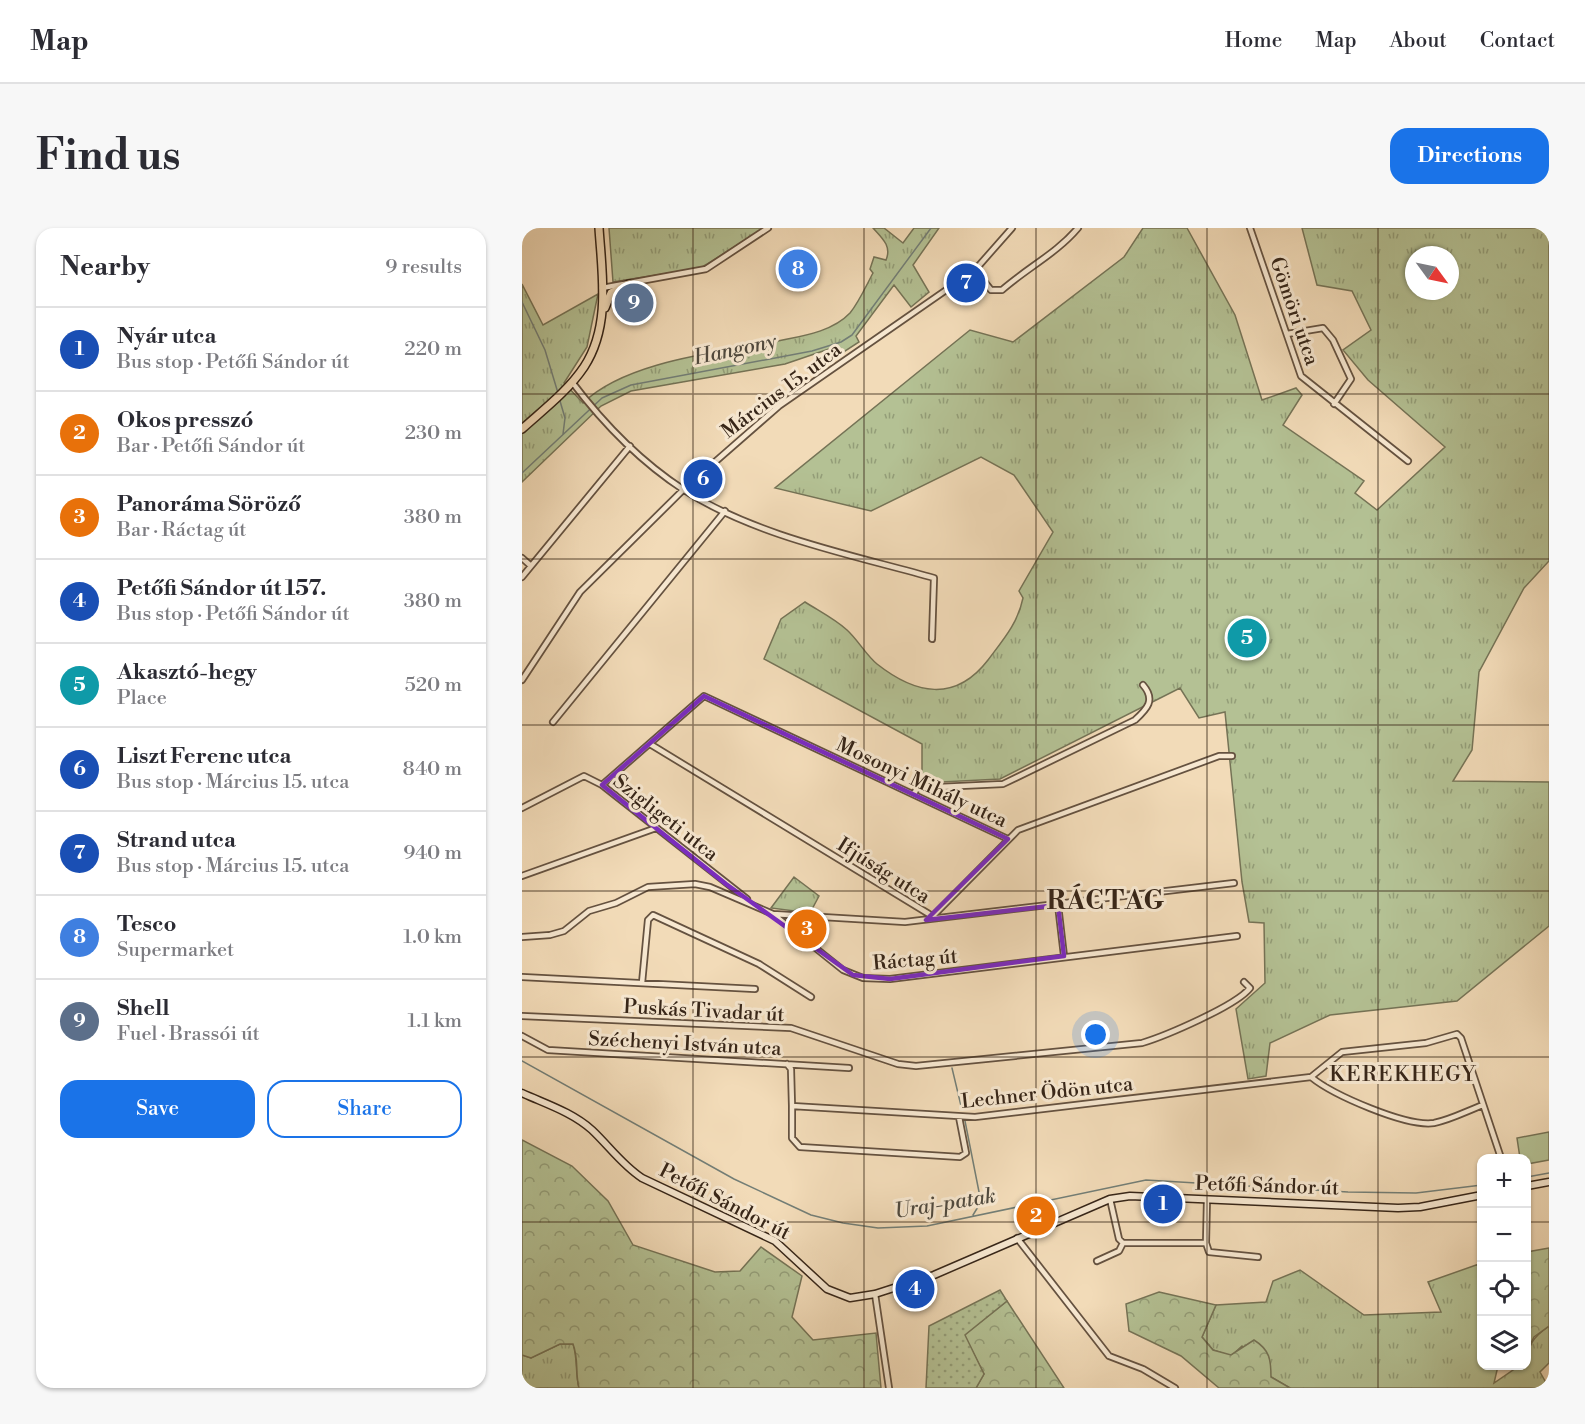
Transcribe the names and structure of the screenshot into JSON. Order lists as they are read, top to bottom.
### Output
{
  "streets": {
    "street": [
      "Gömöri utca",
      "Március 15. utca",
      "Mosonyi Mihály utca",
      "Szigligeti utca",
      "Ifjúság utca",
      "Ráctag út",
      "Puskás Tivadar út",
      "Széchenyi István utca",
      "Lechner Ödön utca",
      "Petőfi Sándor út"
    ]
  },
  "crossings": [
    ["Mosonyi Mihály utca", "Ifjúság utca"],
    ["Ifjúság utca", "Ráctag út"]
  ],
  "districts": ["RÁCTAG", "KEREKHEGY"],
  "water": ["Hangony", "Uraj-patak"],
  "north": "bottom right",
  "page": {
    "header": "Map",
    "nav": [
      "Home",
      "Map",
      "About",
      "Contact"
    ],
    "buttons": [
      "Directions",
      ["Save", "Share"]
    ],
    "title": "Find us",
    "heading": ["Nearby", "9 results"],
    "pins": [
      "8",
      "7",
      "9",
      "6",
      "5",
      "3",
      "1",
      "2",
      "4"
    ],
    "list": [
      {
        "mark": "1",
        "name": "Nyár utca",
        "note": "Bus stop · Petőfi Sándor út",
        "value": "220 m"
      },
      {
        "mark": "2",
        "name": "Okos presszó",
        "note": "Bar · Petőfi Sándor út",
        "value": "230 m"
      },
      {
        "mark": "3",
        "name": "Panoráma Söröző",
        "note": "Bar · Ráctag út",
        "value": "380 m"
      },
      {
        "mark": "4",
        "name": "Petőfi Sándor út 157.",
        "note": "Bus stop · Petőfi Sándor út",
        "value": "380 m"
      },
      {
        "mark": "5",
        "name": "Akasztó-hegy",
        "note": "Place",
        "value": "520 m"
      },
      {
        "mark": "6",
        "name": "Liszt Ferenc utca",
        "note": "Bus stop · Március 15. utca",
        "value": "840 m"
      },
      {
        "mark": "7",
        "name": "Strand utca",
        "note": "Bus stop · Március 15. utca",
        "value": "940 m"
      },
      {
        "mark": "8",
        "name": "Tesco",
        "note": "Supermarket",
        "value": "1.0 km"
      },
      {
        "mark": "9",
        "name": "Shell",
        "note": "Fuel · Brassói út",
        "value": "1.1 km"
      }
    ],
    "map_buttons": ["+", "−"]
  }
}
